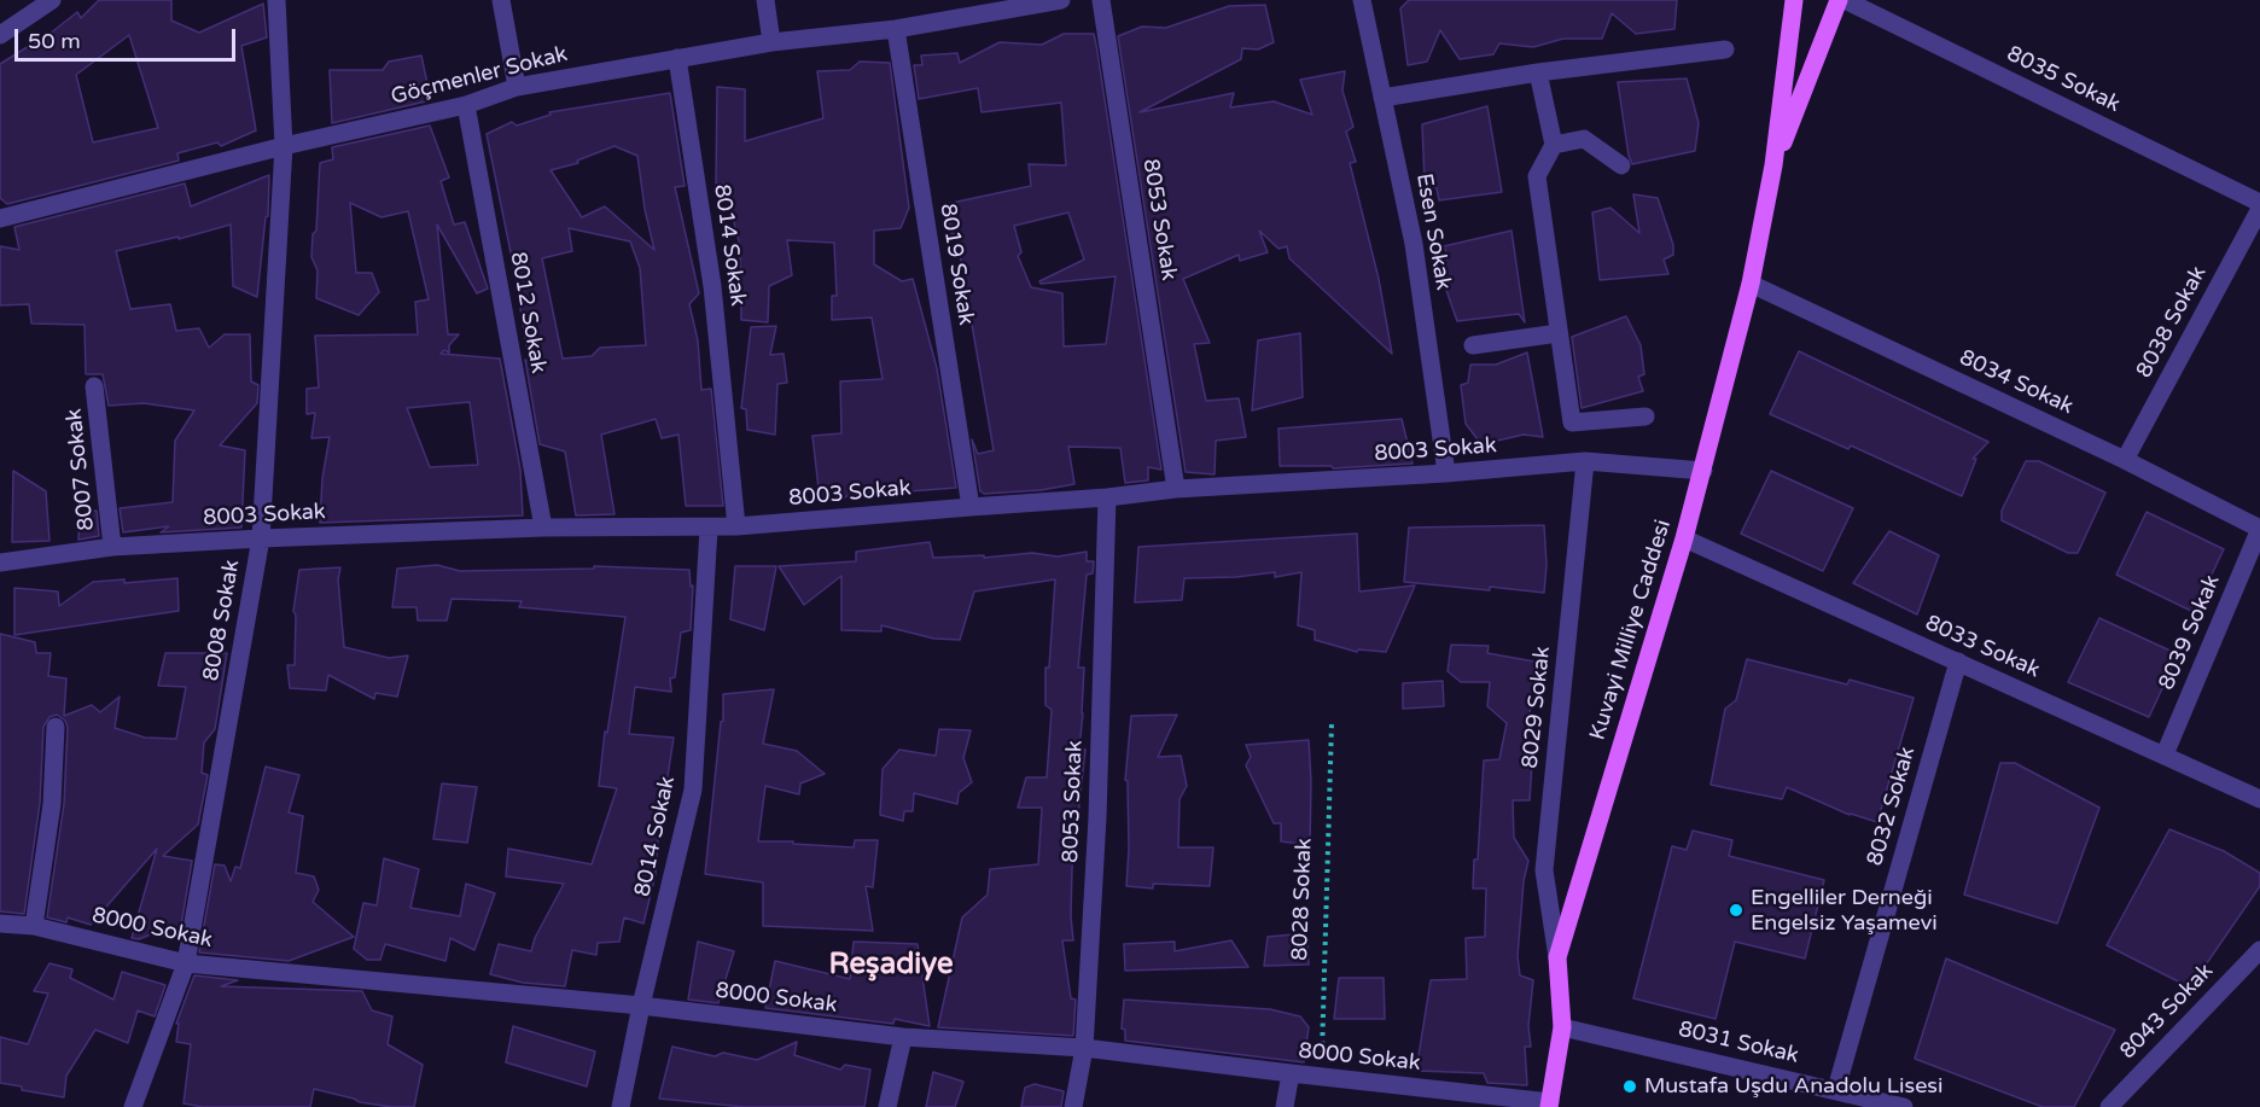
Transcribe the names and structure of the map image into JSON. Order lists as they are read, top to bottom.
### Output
{
  "streets": {
    "main road": ["Kuvayi Milliye Caddesi"],
    "street": [
      "Göçmenler Sokak",
      "8035 Sokak",
      "8053 Sokak",
      "Esen Sokak",
      "8014 Sokak",
      "8019 Sokak",
      "8012 Sokak",
      "8038 Sokak",
      "8034 Sokak",
      "8003 Sokak",
      "8007 Sokak",
      "8008 Sokak",
      "8039 Sokak",
      "8033 Sokak",
      "8029 Sokak",
      "8032 Sokak",
      "8000 Sokak",
      "8043 Sokak",
      "8031 Sokak"
    ],
    "path": ["8028 Sokak"]
  },
  "crossings": [
    ["Göçmenler Sokak", "8014 Sokak"],
    ["Göçmenler Sokak", "8019 Sokak"],
    ["Göçmenler Sokak", "8012 Sokak"],
    ["Göçmenler Sokak", "8008 Sokak"],
    ["8053 Sokak", "8003 Sokak"],
    ["8053 Sokak", "8000 Sokak"],
    ["Esen Sokak", "8003 Sokak"],
    ["8014 Sokak", "8003 Sokak"],
    ["8014 Sokak", "8000 Sokak"],
    ["8019 Sokak", "8003 Sokak"],
    ["8012 Sokak", "8003 Sokak"],
    ["8038 Sokak", "8034 Sokak"],
    ["8034 Sokak", "Kuvayi Milliye Caddesi"],
    ["8034 Sokak", "8039 Sokak"],
    ["8003 Sokak", "8007 Sokak"],
    ["8003 Sokak", "8008 Sokak"],
    ["8003 Sokak", "Kuvayi Milliye Caddesi"],
    ["8003 Sokak", "8029 Sokak"],
    ["8008 Sokak", "8000 Sokak"],
    ["Kuvayi Milliye Caddesi", "8033 Sokak"],
    ["Kuvayi Milliye Caddesi", "8029 Sokak"],
    ["Kuvayi Milliye Caddesi", "8000 Sokak"],
    ["Kuvayi Milliye Caddesi", "8031 Sokak"],
    ["8039 Sokak", "8033 Sokak"],
    ["8033 Sokak", "8032 Sokak"],
    ["8032 Sokak", "8031 Sokak"],
    ["8028 Sokak", "8000 Sokak"]
  ],
  "districts": ["Reşadiye"],
  "places": ["Engelliler Derneği Engelsiz Yaşamevi", "Mustafa Uşdu Anadolu Lisesi"],
  "scale_bar": "50 m"
}
